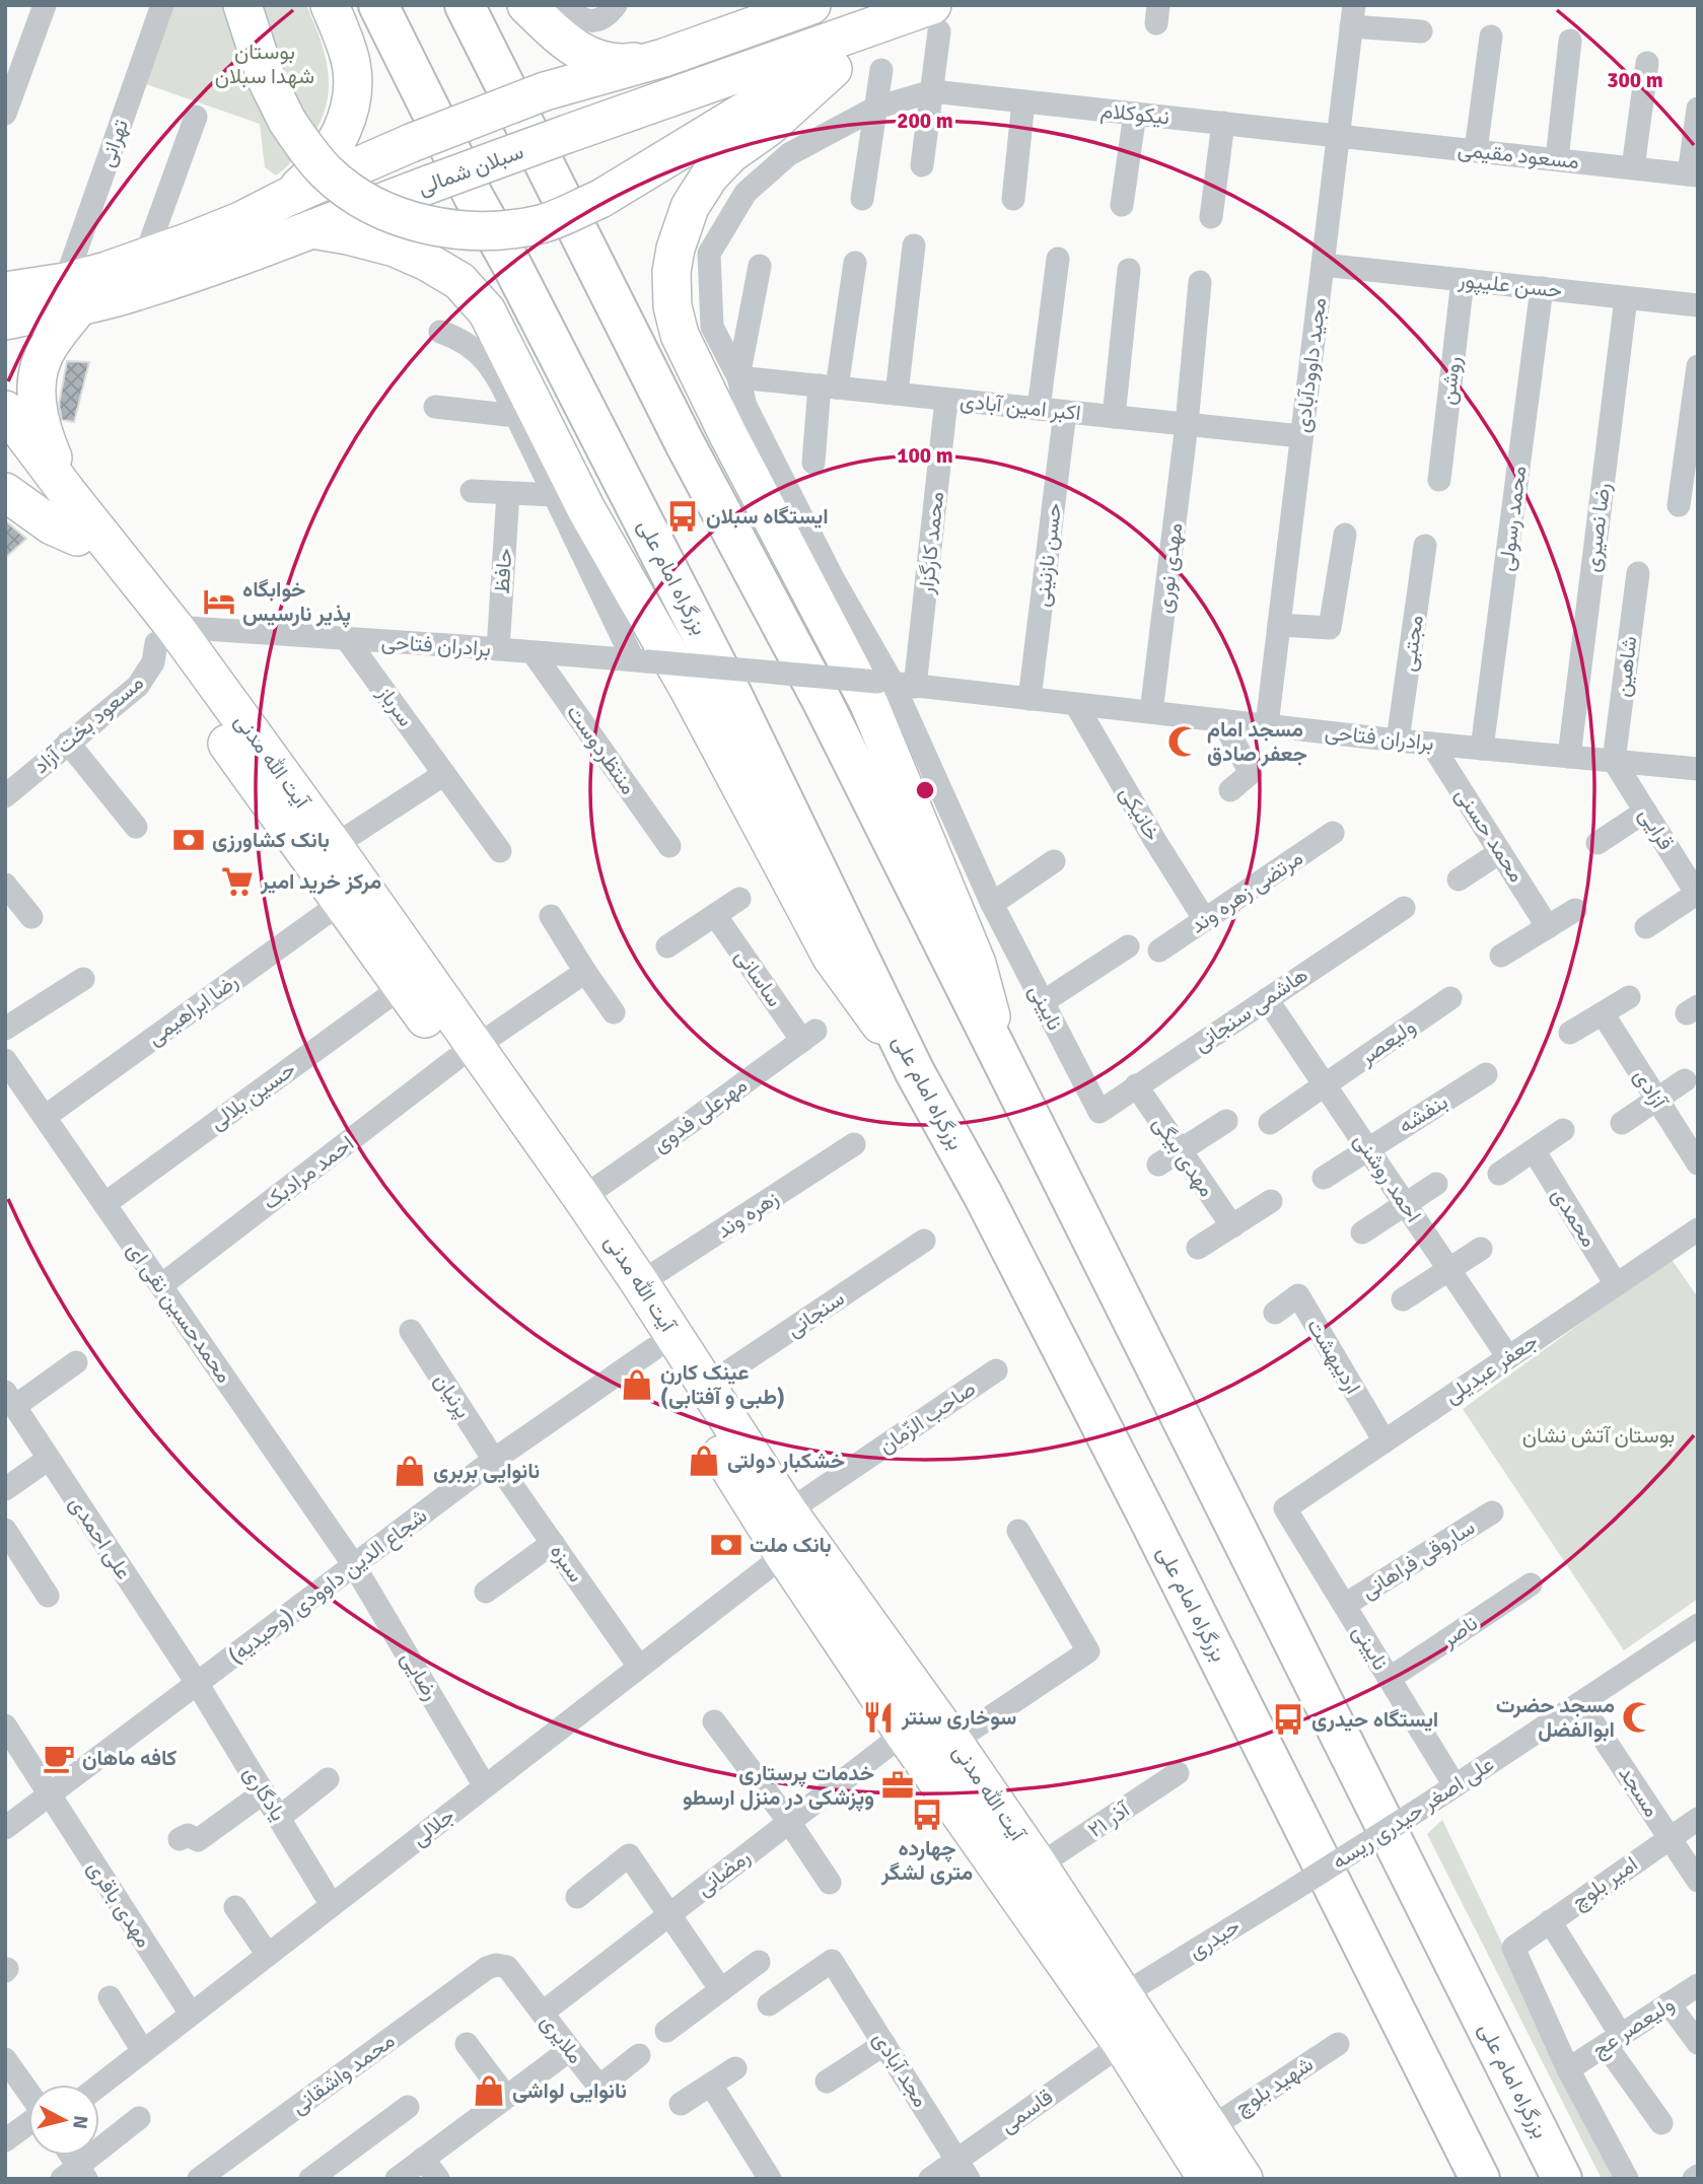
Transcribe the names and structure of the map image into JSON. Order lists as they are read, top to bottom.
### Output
{
  "streets": {
    "highway": ["بزرگراه امام علی"],
    "main road": ["سبلان شمالی", "آیت الله مدنی"],
    "street": [
      "نیکوکلام",
      "تهرانی",
      "مسعود مقیمی",
      "حسن علیپور",
      "مجید داوودآبادی",
      "روشن",
      "اکبر امین آبادی",
      "محمد رسولی",
      "رضا نصیری",
      "محمد کارگزار",
      "حسن نازنینی",
      "مهدی نوری",
      "حافظ",
      "مجتبی",
      "برادران فتاحی",
      "شاهین",
      "سرباز",
      "مسعود بخت آزاد",
      "منتظردوست",
      "خانیکی",
      "قرایی",
      "محمد حسنی",
      "مرتضی زهره وند",
      "ساسانی",
      "نایینی",
      "رضا ابراهیمی",
      "هاشمی سنجانی",
      "ولیعصر",
      "آزادی",
      "حسین بلالی",
      "بنفشه",
      "مهرعلی فدوی",
      "مهدی بیگی",
      "احمد مرادبک",
      "احمد روشنی",
      "زهره وند",
      "محمدی",
      "محمدحسین نقی ای",
      "سنجانی",
      "اردیبهشت",
      "جعفر عبدیلی",
      "پرنیان",
      "صاحب الزّمان",
      "علی احمدی",
      "ساروقی فراهانی",
      "سبزه",
      "شجاع الدین داوودی (وحیدیه)",
      "ناصر",
      "رضایی",
      "مسجد",
      "یادگاری",
      "علی اصغر حیدری ریسه",
      "آذر ۲۱",
      "جلالی",
      "رمضانی",
      "امیر بلوچ",
      "مهدی باقری",
      "حیدری",
      "ولیعصر عج",
      "ملایری",
      "مجد آبادی",
      "محمد واشقانی",
      "شهید بلوچ",
      "قاسمی"
    ]
  },
  "crossings": [
    ["نیکوکلام", "مسعود مقیمی"],
    ["نیکوکلام", "مجید داوودآبادی"],
    ["نیکوکلام", "نایینی"],
    ["تهرانی", "سبلان شمالی"],
    ["مسعود مقیمی", "مجید داوودآبادی"],
    ["حسن علیپور", "مجید داوودآبادی"],
    ["حسن علیپور", "روشن"],
    ["حسن علیپور", "محمد رسولی"],
    ["حسن علیپور", "رضا نصیری"],
    ["مجید داوودآبادی", "اکبر امین آبادی"],
    ["مجید داوودآبادی", "برادران فتاحی"],
    ["اکبر امین آبادی", "محمد کارگزار"],
    ["اکبر امین آبادی", "حسن نازنینی"],
    ["اکبر امین آبادی", "مهدی نوری"],
    ["اکبر امین آبادی", "نایینی"],
    ["محمد رسولی", "برادران فتاحی"],
    ["رضا نصیری", "برادران فتاحی"],
    ["محمد کارگزار", "برادران فتاحی"],
    ["محمد کارگزار", "نایینی"],
    ["حسن نازنینی", "برادران فتاحی"],
    ["مهدی نوری", "برادران فتاحی"],
    ["حافظ", "برادران فتاحی"],
    ["مجتبی", "برادران فتاحی"],
    ["برادران فتاحی", "شاهین"],
    ["برادران فتاحی", "سرباز"],
    ["برادران فتاحی", "مسعود بخت آزاد"],
    ["برادران فتاحی", "منتظردوست"],
    ["برادران فتاحی", "آیت الله مدنی"],
    ["برادران فتاحی", "خانیکی"],
    ["برادران فتاحی", "قرایی"],
    ["برادران فتاحی", "محمد حسنی"],
    ["برادران فتاحی", "نایینی"],
    ["شاهین", "قرایی"],
    ["مسعود بخت آزاد", "آیت الله مدنی"],
    ["آیت الله مدنی", "رضا ابراهیمی"],
    ["آیت الله مدنی", "حسین بلالی"],
    ["آیت الله مدنی", "مهرعلی فدوی"],
    ["آیت الله مدنی", "احمد مرادبک"],
    ["آیت الله مدنی", "زهره وند"],
    ["آیت الله مدنی", "سنجانی"],
    ["آیت الله مدنی", "صاحب الزّمان"],
    ["آیت الله مدنی", "شجاع الدین داوودی (وحیدیه)"],
    ["آیت الله مدنی", "آذر ۲۱"],
    ["آیت الله مدنی", "جلالی"],
    ["آیت الله مدنی", "رمضانی"],
    ["آیت الله مدنی", "حیدری"],
    ["آیت الله مدنی", "شهید بلوچ"],
    ["آیت الله مدنی", "قاسمی"],
    ["خانیکی", "مرتضی زهره وند"],
    ["ساسانی", "مهرعلی فدوی"],
    ["نایینی", "هاشمی سنجانی"],
    ["نایینی", "جعفر عبدیلی"],
    ["نایینی", "ساروقی فراهانی"],
    ["نایینی", "ناصر"],
    ["نایینی", "علی اصغر حیدری ریسه"],
    ["رضا ابراهیمی", "محمدحسین نقی ای"],
    ["هاشمی سنجانی", "مهدی بیگی"],
    ["هاشمی سنجانی", "احمد روشنی"],
    ["ولیعصر", "احمد روشنی"],
    ["حسین بلالی", "محمدحسین نقی ای"],
    ["بنفشه", "احمد روشنی"],
    ["احمد مرادبک", "محمدحسین نقی ای"],
    ["احمد روشنی", "جعفر عبدیلی"],
    ["محمدی", "جعفر عبدیلی"],
    ["محمدحسین نقی ای", "شجاع الدین داوودی (وحیدیه)"],
    ["محمدحسین نقی ای", "رضایی"],
    ["اردیبهشت", "جعفر عبدیلی"],
    ["پرنیان", "سبزه"],
    ["پرنیان", "شجاع الدین داوودی (وحیدیه)"],
    ["علی احمدی", "شجاع الدین داوودی (وحیدیه)"],
    ["علی احمدی", "یادگاری"],
    ["سبزه", "شجاع الدین داوودی (وحیدیه)"],
    ["سبزه", "جلالی"],
    ["شجاع الدین داوودی (وحیدیه)", "رضایی"],
    ["شجاع الدین داوودی (وحیدیه)", "یادگاری"],
    ["شجاع الدین داوودی (وحیدیه)", "مهدی باقری"],
    ["رضایی", "جلالی"],
    ["مسجد", "علی اصغر حیدری ریسه"],
    ["مسجد", "امیر بلوچ"],
    ["یادگاری", "جلالی"],
    ["علی اصغر حیدری ریسه", "حیدری"],
    ["جلالی", "مهدی باقری"],
    ["رمضانی", "ملایری"],
    ["امیر بلوچ", "ولیعصر عج"],
    ["ملایری", "محمد واشقانی"],
    ["مجد آبادی", "قاسمی"]
  ],
  "parks": ["بوستان شهدا سبلان", "بوستان آتش نشان"],
  "places": {
    "bus stop": ["ایستگاه سبلان", "ایستگاه حیدری", "چهارده متری لشگر"],
    "hotel": ["خوابگاه پذیر نارسیس"],
    "mosque": ["مسجد امام جعفر صادق", "مسجد حضرت ابوالفضل"],
    "bank": ["بانک کشاورزی", "بانک ملت"],
    "supermarket": ["مرکز خرید امیر"],
    "shop": [
      "عینک کارن (طبی و آفتابی)",
      "خشکبار دولتی",
      "نانوایی بربری",
      "نانوایی لواشی"
    ],
    "restaurant": ["سوخاری سنتر"],
    "cafe": ["کافه ماهان"],
    "office": ["خدمات پرستاری وپزشکی در منزل ارسطو"]
  },
  "north": "right",
  "rings": ["300 m", "200 m", "100 m"]
}
